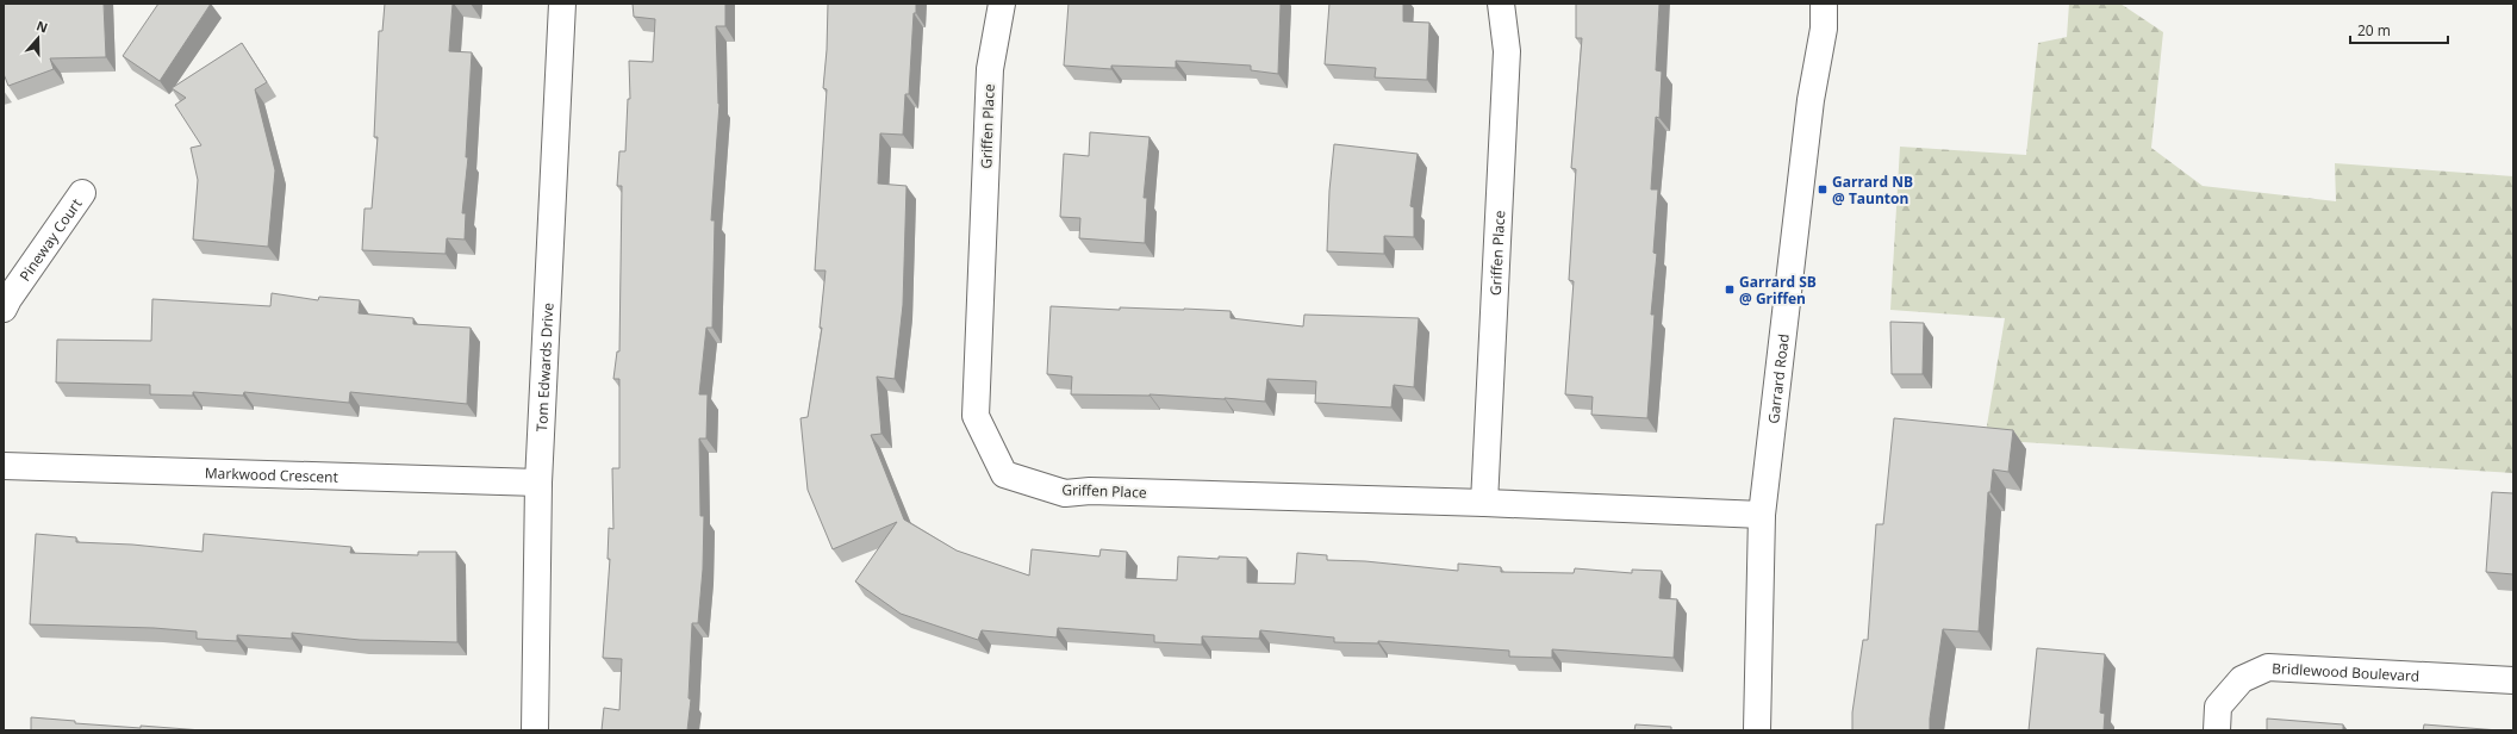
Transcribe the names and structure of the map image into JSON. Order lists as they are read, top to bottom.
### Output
{
  "streets": {
    "street": [
      "Griffen Place",
      "Pineway Court",
      "Tom Edwards Drive",
      "Garrard Road",
      "Markwood Crescent",
      "Bridlewood Boulevard"
    ]
  },
  "crossings": [
    ["Griffen Place", "Garrard Road"],
    ["Tom Edwards Drive", "Markwood Crescent"]
  ],
  "places": {
    "transit": ["Garrard NB @ Taunton", "Garrard SB @ Griffen"]
  },
  "scale_bar": "20 m",
  "north": "top"
}
